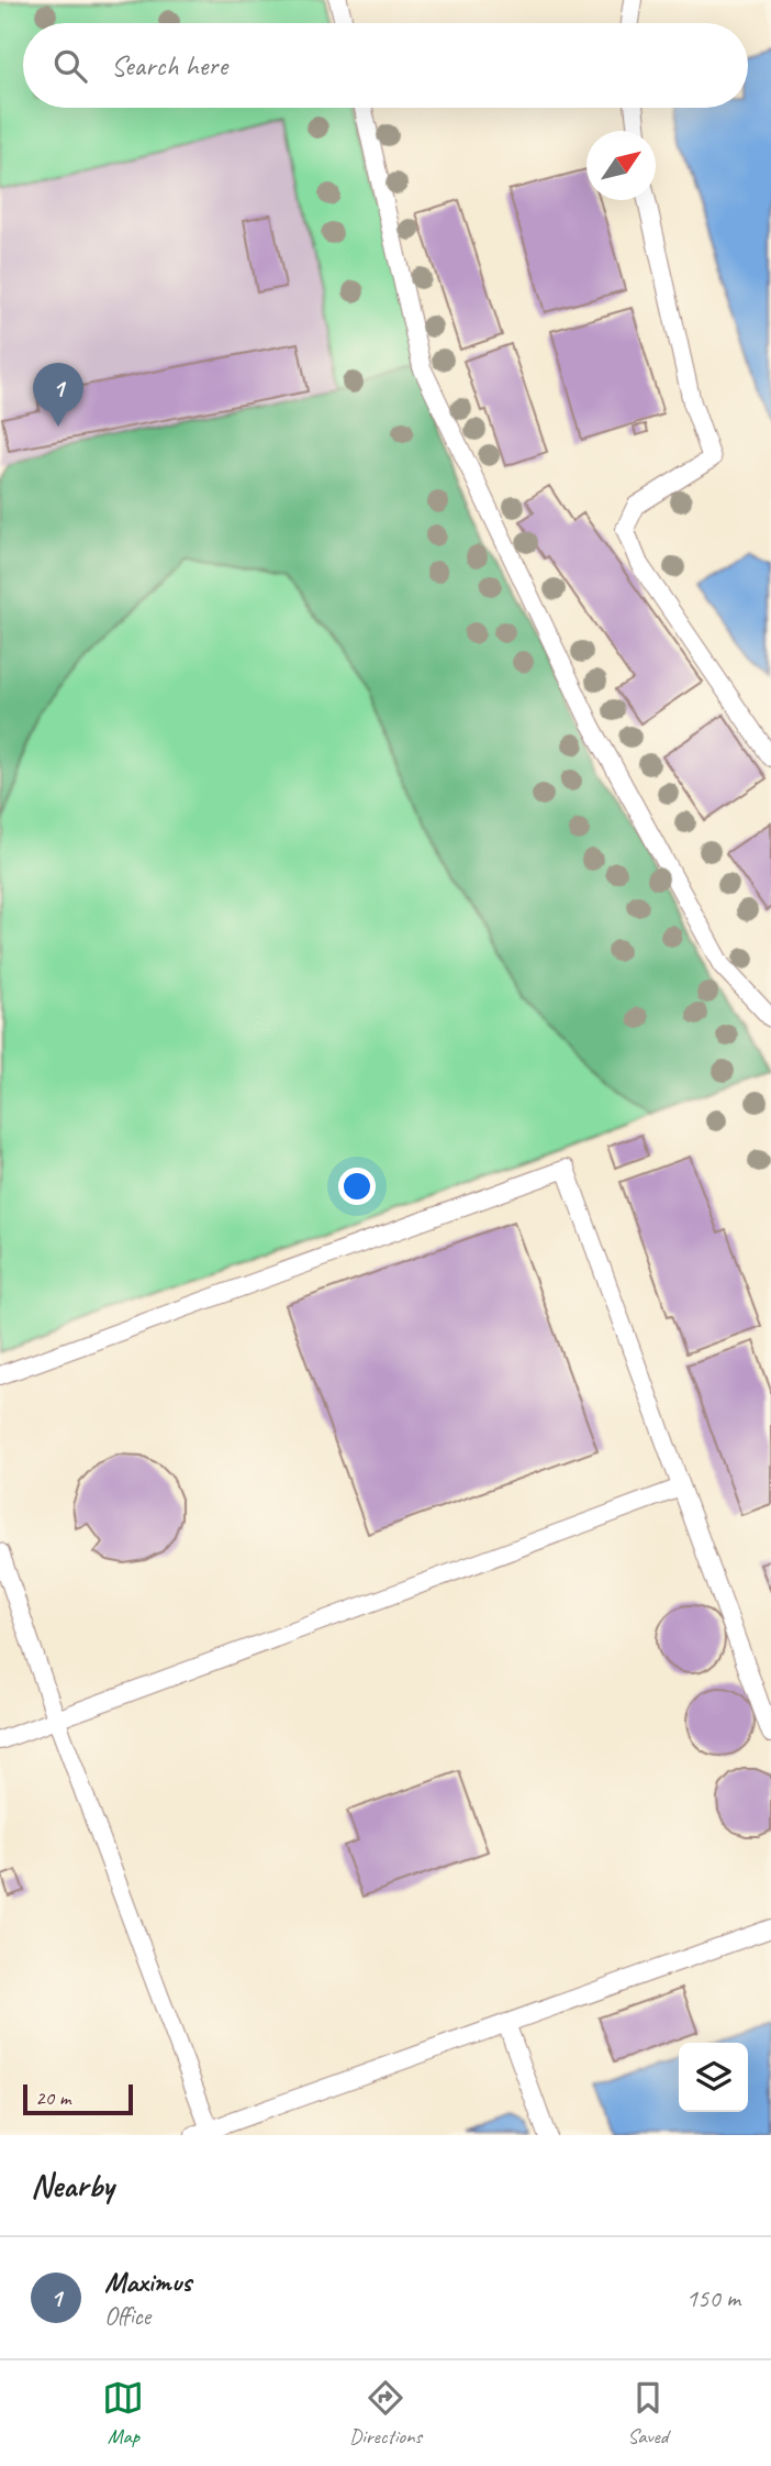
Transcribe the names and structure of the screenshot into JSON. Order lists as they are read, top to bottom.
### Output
{
  "scale_bar": "20 m",
  "north": "top right",
  "page": {
    "search": "Search here",
    "pins": "1",
    "scale": "20 m",
    "heading": "Nearby",
    "list": [
      {
        "mark": "1",
        "name": "Maximus",
        "note": "Office",
        "value": "150 m"
      }
    ],
    "nav": ["Map", "Directions", "Saved"]
  }
}
